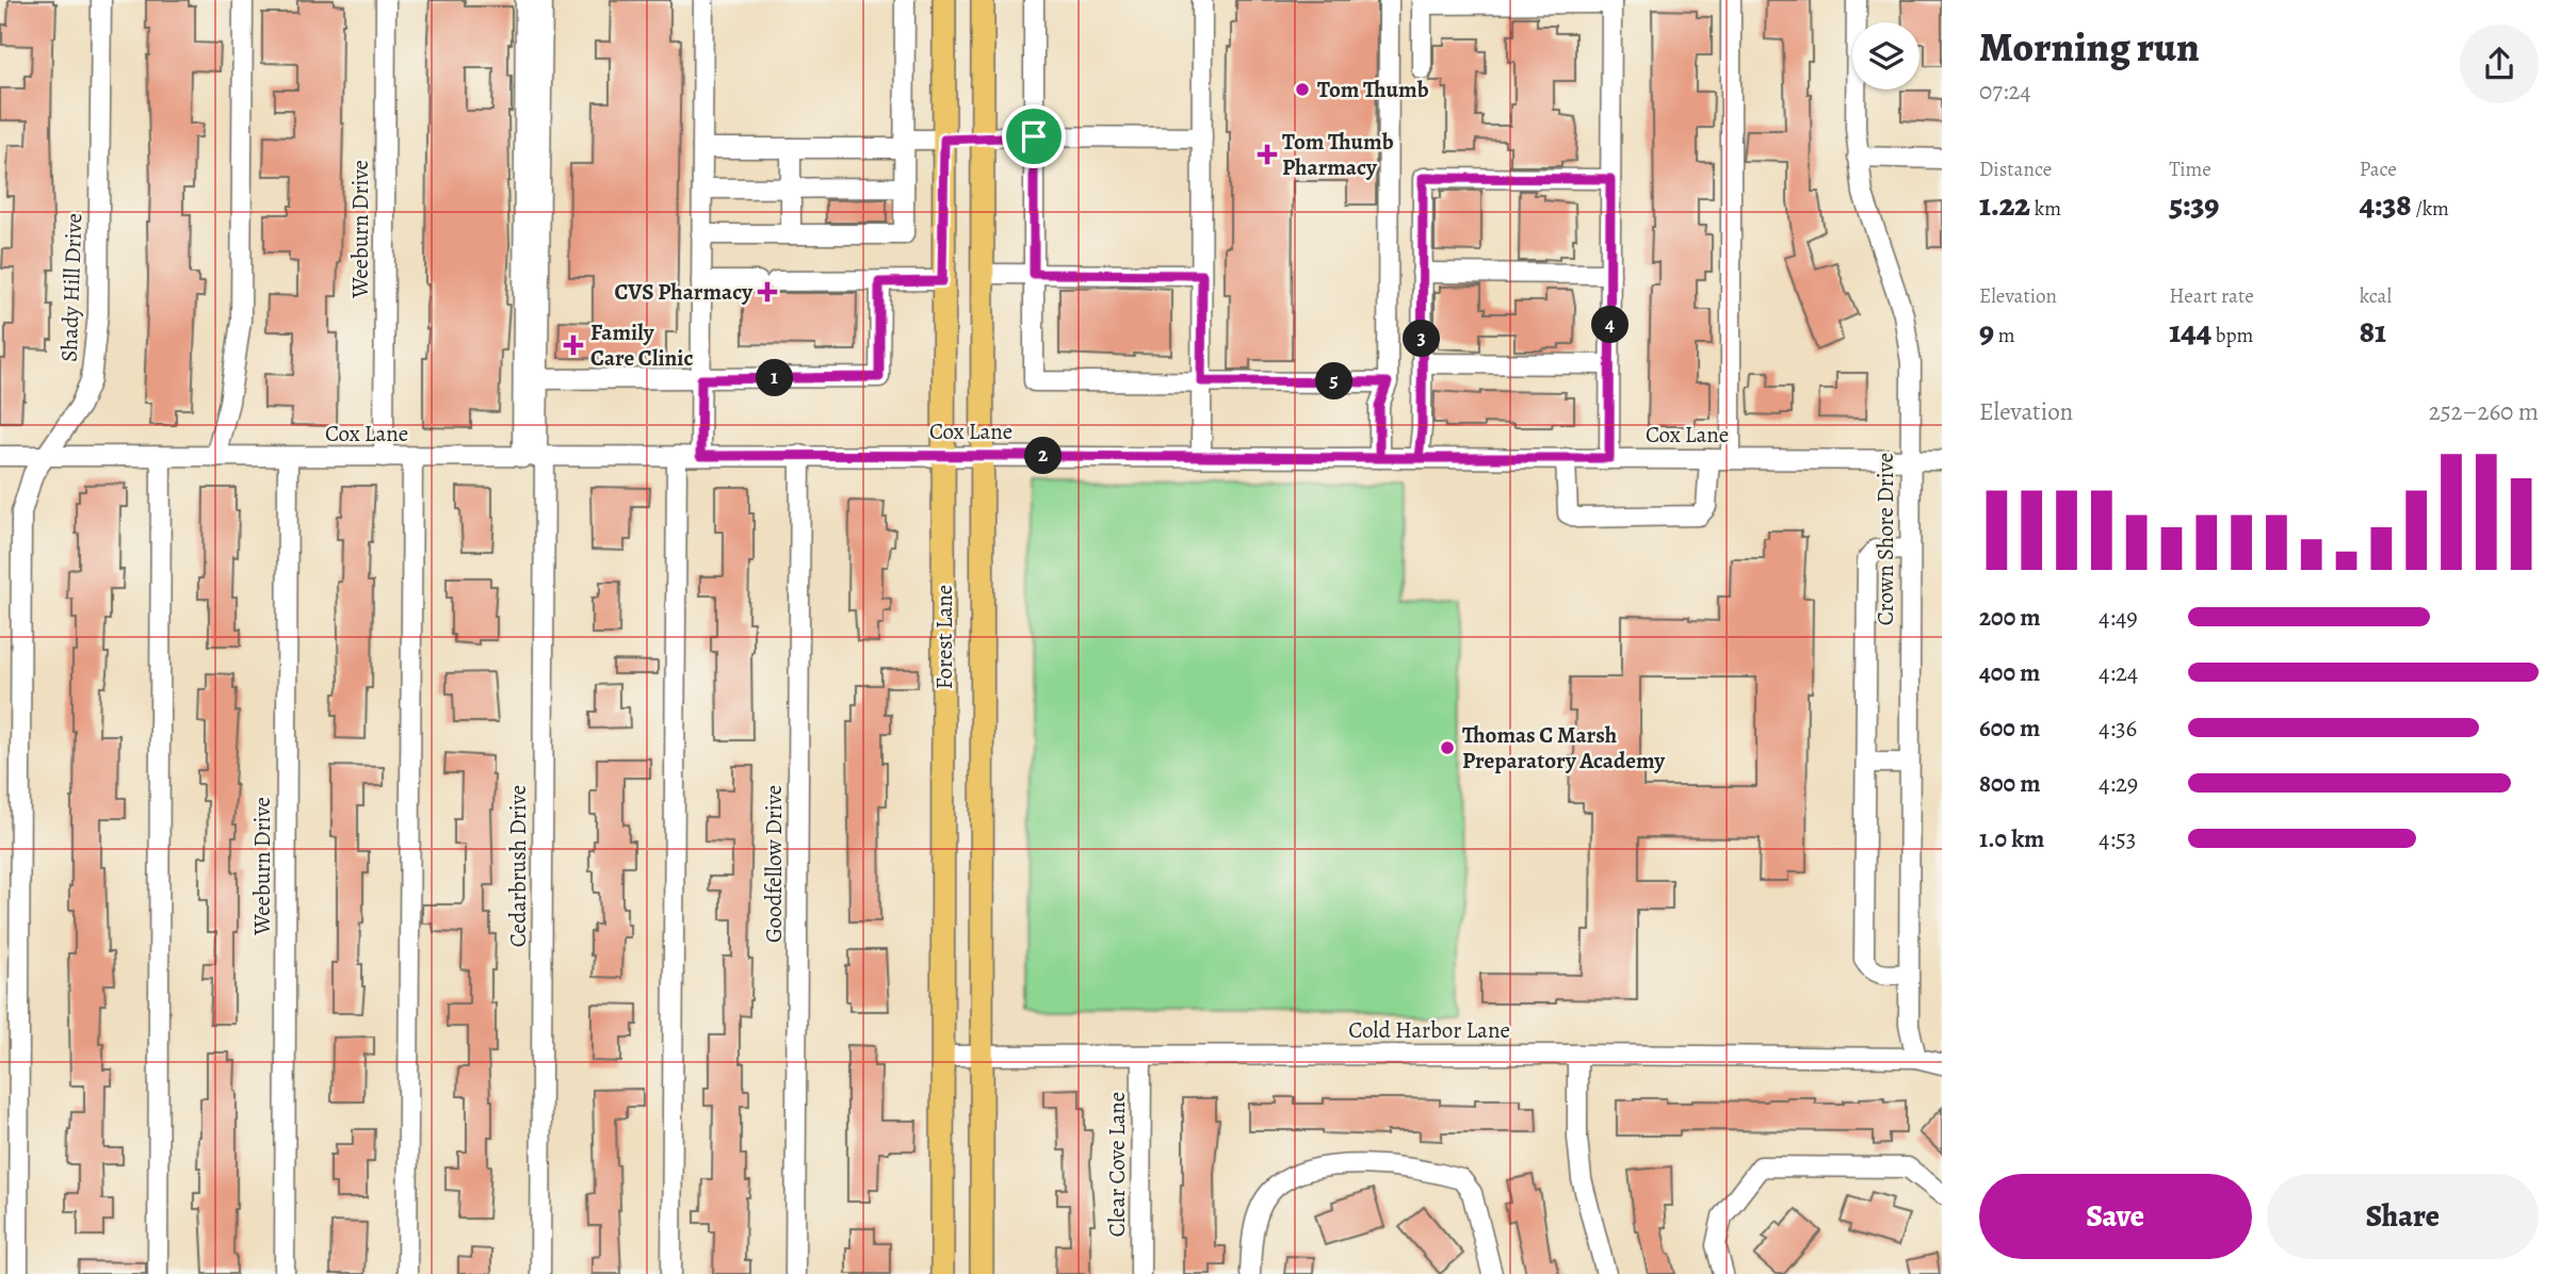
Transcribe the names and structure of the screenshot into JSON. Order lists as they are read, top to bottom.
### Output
{
  "streets": {
    "main road": ["Forest Lane"],
    "street": [
      "Weeburn Drive",
      "Shady Hill Drive",
      "Cox Lane",
      "Crown Shore Drive",
      "Goodfellow Drive",
      "Cedarbrush Drive",
      "Cold Harbor Lane",
      "Clear Cove Lane"
    ]
  },
  "crossings": [
    ["Weeburn Drive", "Cox Lane"],
    ["Shady Hill Drive", "Cox Lane"],
    ["Cox Lane", "Crown Shore Drive"],
    ["Cox Lane", "Forest Lane"],
    ["Cox Lane", "Goodfellow Drive"],
    ["Cox Lane", "Cedarbrush Drive"],
    ["Crown Shore Drive", "Cold Harbor Lane"],
    ["Forest Lane", "Cold Harbor Lane"],
    ["Cold Harbor Lane", "Clear Cove Lane"]
  ],
  "places": {
    "other": ["Tom Thumb", "Thomas C Marsh Preparatory Academy"],
    "health": ["Tom Thumb Pharmacy", "CVS Pharmacy", "Family Care Clinic"]
  },
  "page": {
    "heading": ["Morning run", "07:24"],
    "stats": [
      ["Distance", "1.22 km"],
      ["Time", "5:39"],
      ["Pace", "4:38 /km"],
      ["Elevation", "9 m"],
      ["Heart rate", "144 bpm"],
      ["kcal", "81"]
    ],
    "pins": [
      "4",
      "3",
      "1",
      "5",
      "2"
    ],
    "chart": ["Elevation", "252–260 m"],
    "list": [
      {
        "name": "200 m",
        "note": "4:49"
      },
      {
        "name": "400 m",
        "note": "4:24"
      },
      {
        "name": "600 m",
        "note": "4:36"
      },
      {
        "name": "800 m",
        "note": "4:29"
      },
      {
        "name": "1.0 km",
        "note": "4:53"
      }
    ],
    "buttons": ["Save", "Share"]
  }
}
